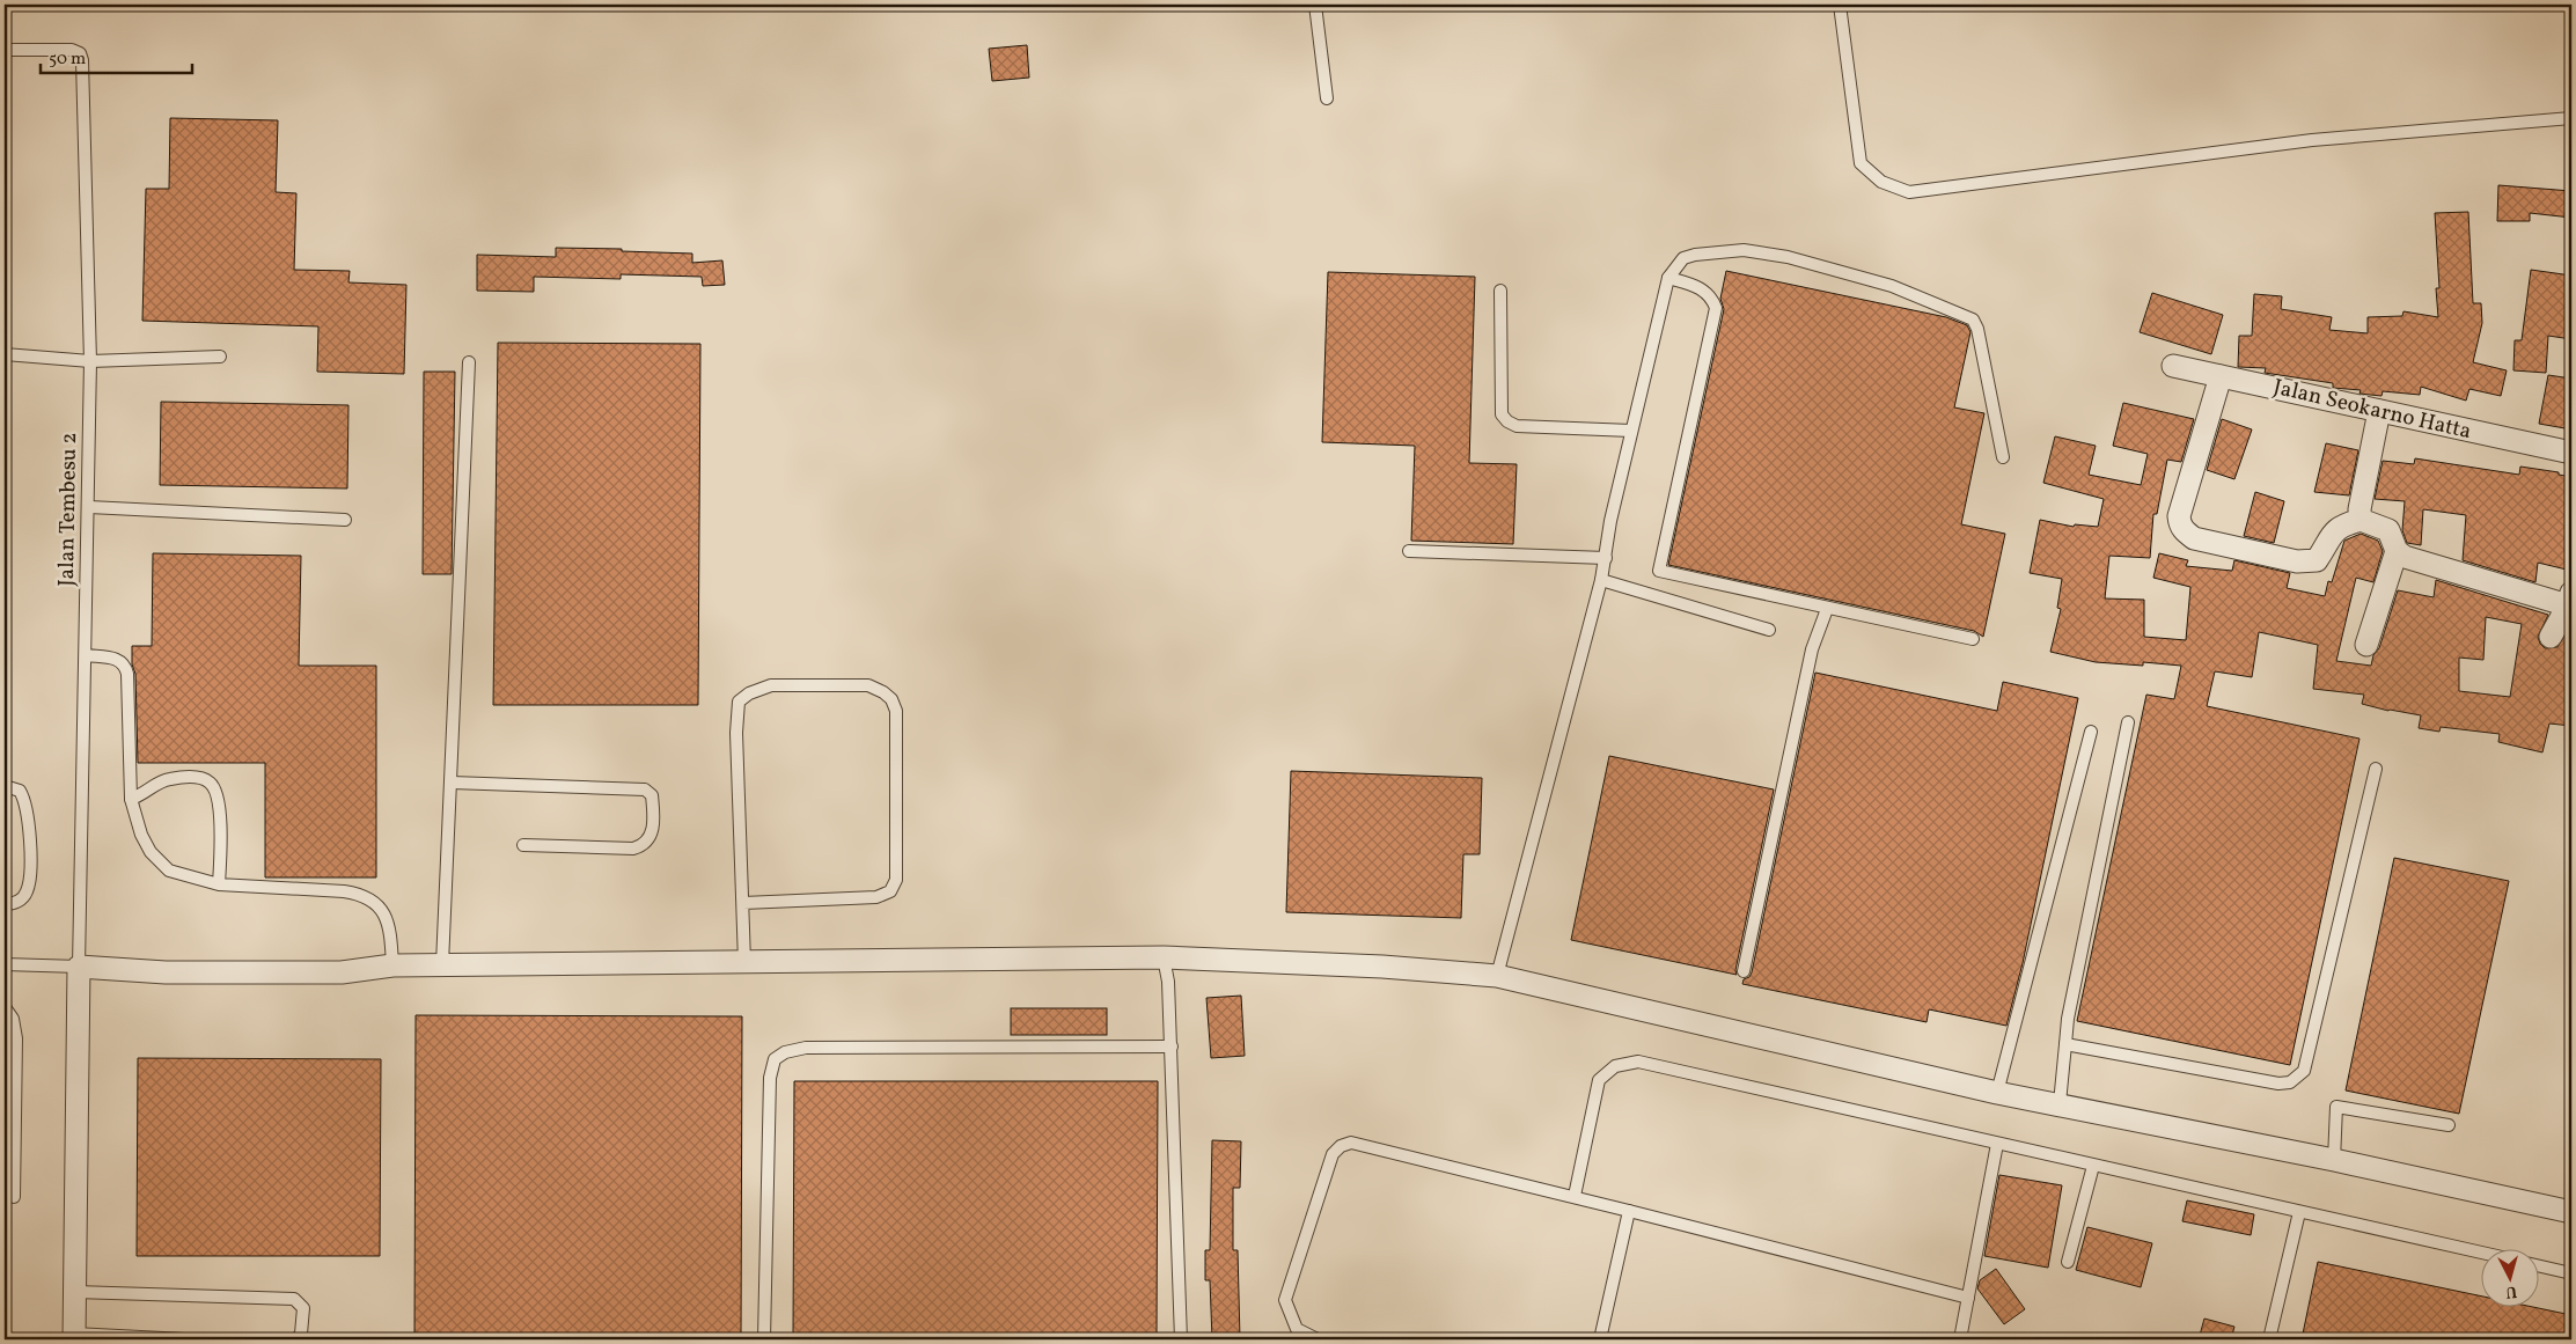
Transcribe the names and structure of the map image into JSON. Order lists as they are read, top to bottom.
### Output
{
  "streets": {
    "street": ["Jalan Seokarno Hatta"],
    "lane": ["Jalan Tembesu 2"]
  },
  "scale_bar": "50 m",
  "north": "bottom"
}
